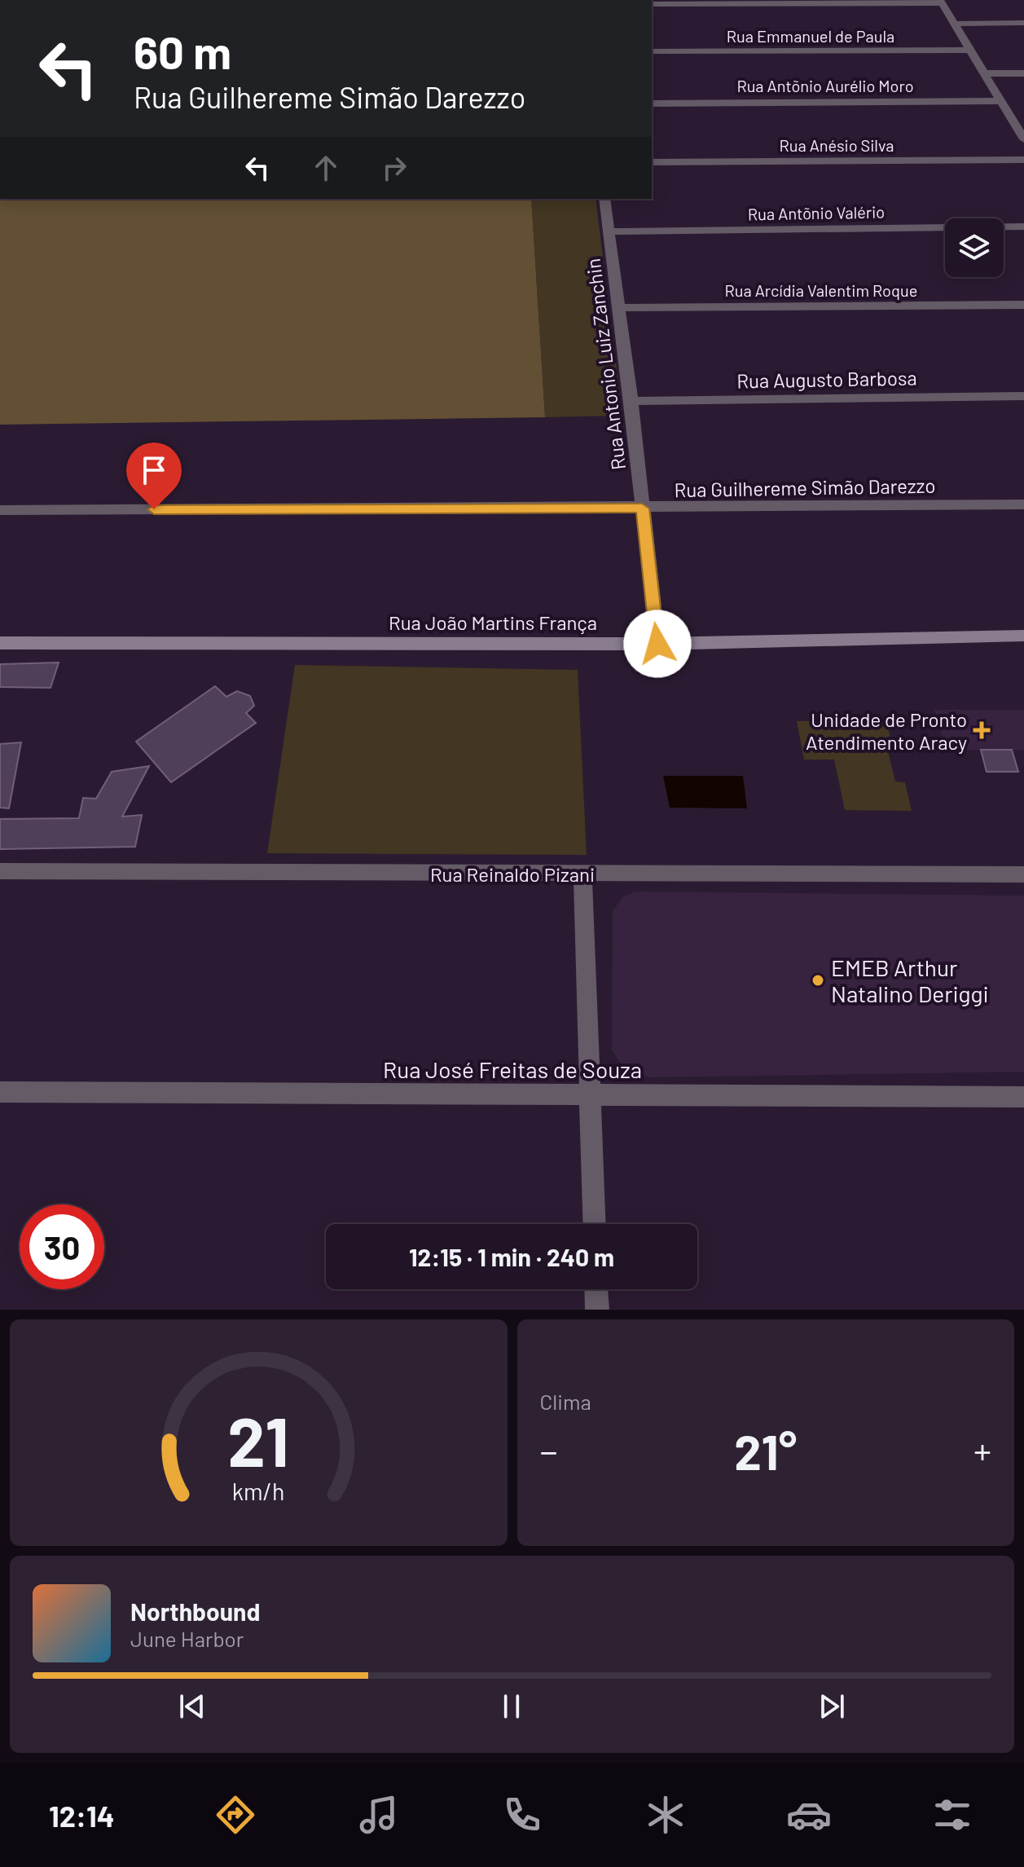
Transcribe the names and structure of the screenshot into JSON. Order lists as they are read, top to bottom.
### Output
{
  "streets": {
    "main road": ["Rua João Martins França"],
    "street": [
      "Rua Emmanuel de Paula",
      "Rua Antõnio Aurélio Moro",
      "Rua Anésio Silva",
      "Rua Antõnio Valério",
      "Rua Arcídia Valentim Roque",
      "Rua Antonio Luiz Zanchin",
      "Rua Augusto Barbosa",
      "Rua Guilhereme Simão Darezzo",
      "Rua Reinaldo Pizani",
      "Rua José Freitas de Souza"
    ]
  },
  "crossings": [
    ["Rua Antõnio Valério", "Rua Antonio Luiz Zanchin"],
    ["Rua Arcídia Valentim Roque", "Rua Antonio Luiz Zanchin"],
    ["Rua Antonio Luiz Zanchin", "Rua Augusto Barbosa"],
    ["Rua Antonio Luiz Zanchin", "Rua Guilhereme Simão Darezzo"],
    ["Rua Antonio Luiz Zanchin", "Rua João Martins França"]
  ],
  "places": {
    "health": ["Unidade de Pronto Atendimento Aracy"],
    "other": ["EMEB Arthur Natalino Deriggi"]
  },
  "page": {
    "turn": ["60 m", "Rua Guilhereme Simão Darezzo"],
    "limit": "30",
    "trip": "12:15 · 1 min · 240 m",
    "tile": "Clima",
    "heat": ["−", "21°", "+"],
    "song": ["Northbound", "June Harbor"],
    "tabs": "12:14",
    "gauge": ["21", "km/h"]
  }
}
